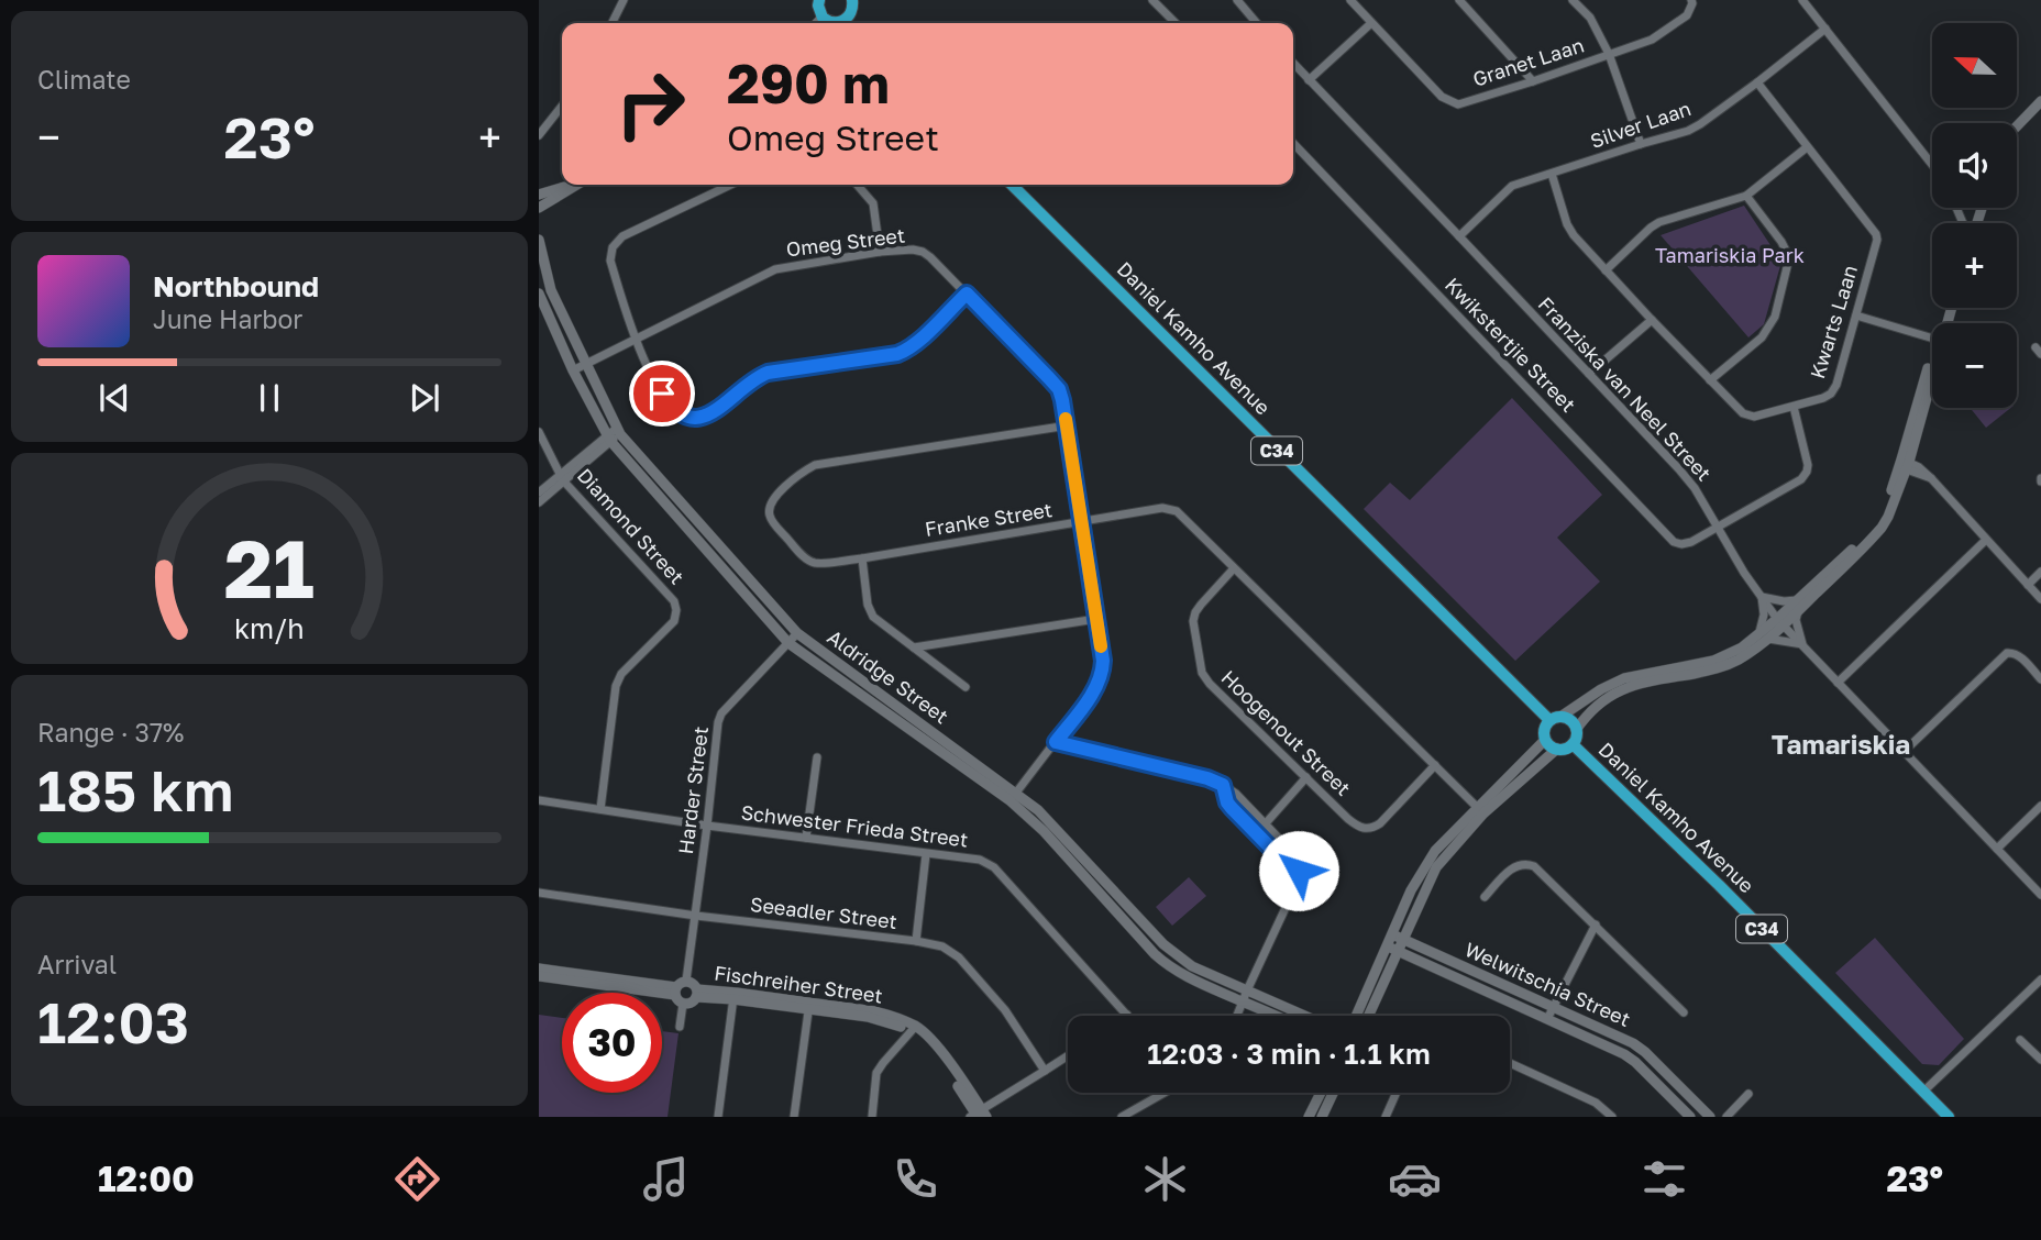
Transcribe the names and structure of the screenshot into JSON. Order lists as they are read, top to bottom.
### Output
{
  "streets": {
    "main road": ["Daniel Kamho Avenue", "C34"],
    "street": [
      "Granet Laan",
      "Silver Laan",
      "Omeg Street",
      "Kwarts Laan",
      "Kwikstertjie Street",
      "Franziska van Neel Street",
      "Franke Street",
      "Diamond Street",
      "Aldridge Street",
      "Hoogenout Street",
      "Harder Street",
      "Schwester Frieda Street",
      "Seeadler Street",
      "Fischreiher Street",
      "Welwitschia Street"
    ]
  },
  "crossings": [
    ["Silver Laan", "Kwarts Laan"],
    ["Silver Laan", "Franziska van Neel Street"],
    ["Omeg Street", "Franke Street"],
    ["Omeg Street", "Aldridge Street"],
    ["Kwarts Laan", "Kwikstertjie Street"],
    ["Kwikstertjie Street", "Franziska van Neel Street"],
    ["Franke Street", "Hoogenout Street"],
    ["Diamond Street", "Schwester Frieda Street"],
    ["Aldridge Street", "Harder Street"],
    ["Harder Street", "Schwester Frieda Street"],
    ["Harder Street", "Seeadler Street"],
    ["Harder Street", "Fischreiher Street"]
  ],
  "districts": ["Tamariskia"],
  "parks": ["Tamariskia Park"],
  "north": "left",
  "page": {
    "tile": [
      "Climate",
      ["Range · 37%", "185 km"],
      ["Arrival", "12:03"]
    ],
    "map_buttons": ["+", "−"],
    "turn": ["290 m", "Omeg Street"],
    "heat": ["−", "23°", "+"],
    "song": ["Northbound", "June Harbor"],
    "limit": "30",
    "trip": "12:03 · 3 min · 1.1 km",
    "tabs": ["12:00", "23°"],
    "gauge": ["21", "km/h"]
  }
}
